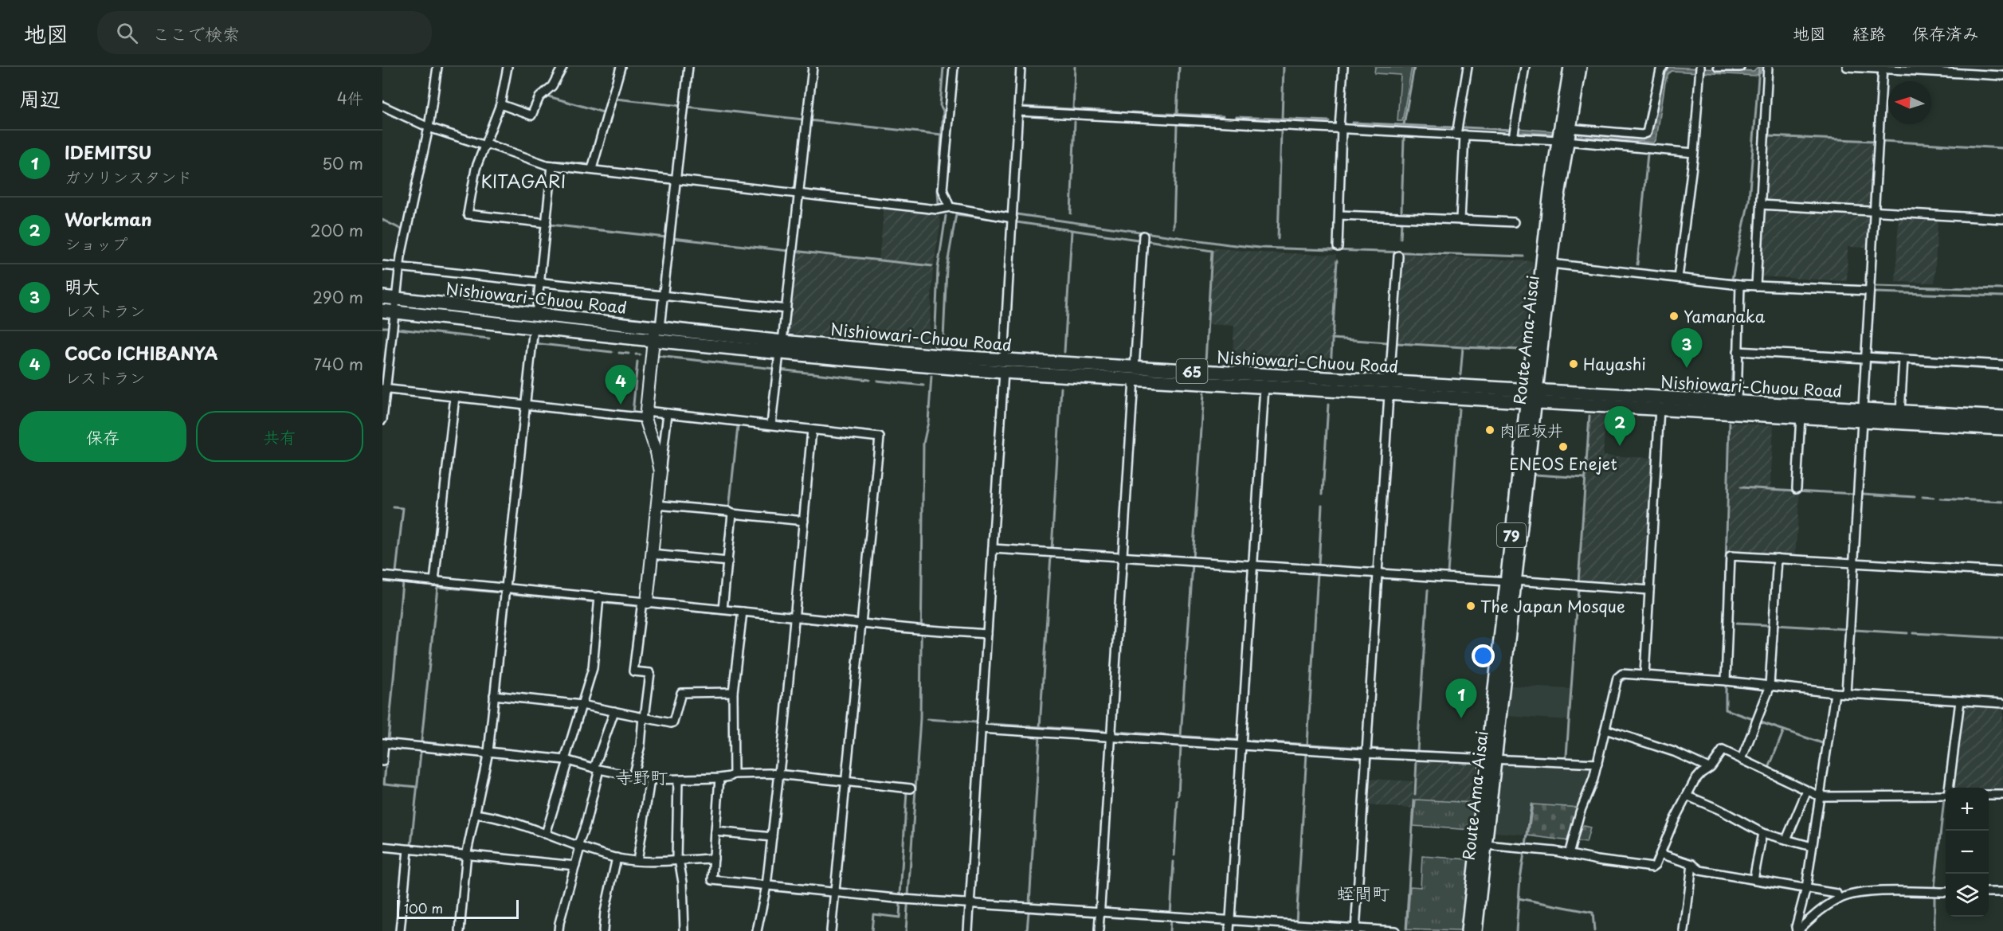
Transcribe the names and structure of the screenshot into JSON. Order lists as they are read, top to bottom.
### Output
{
  "streets": {
    "main road": [
      "Nishiowari-Chuou Road",
      "Route Ama-Aisai",
      "65",
      "79"
    ]
  },
  "crossings": [
    ["Nishiowari-Chuou Road", "Route Ama-Aisai"]
  ],
  "districts": ["KITAGARI", "寺野町", "蛭間町"],
  "places": [
    "Yamanaka",
    "Hayashi",
    "肉匠坂井",
    "ENEOS Enejet",
    "The Japan Mosque"
  ],
  "scale_bar": "100 m",
  "north": "left",
  "page": {
    "header": "地図",
    "search": "ここで検索",
    "nav": ["地図", "経路", "保存済み"],
    "heading": ["周辺", "4件"],
    "list": [
      {
        "mark": "1",
        "name": "IDEMITSU",
        "note": "ガソリンスタンド",
        "value": "50 m"
      },
      {
        "mark": "2",
        "name": "Workman",
        "note": "ショップ",
        "value": "200 m"
      },
      {
        "mark": "3",
        "name": "明大",
        "note": "レストラン",
        "value": "290 m"
      },
      {
        "mark": "4",
        "name": "CoCo ICHIBANYA",
        "note": "レストラン",
        "value": "740 m"
      }
    ],
    "pins": [
      "3",
      "4",
      "2",
      "1"
    ],
    "buttons": ["保存", "共有"],
    "map_buttons": ["+", "−"],
    "scale": "100 m"
  }
}
